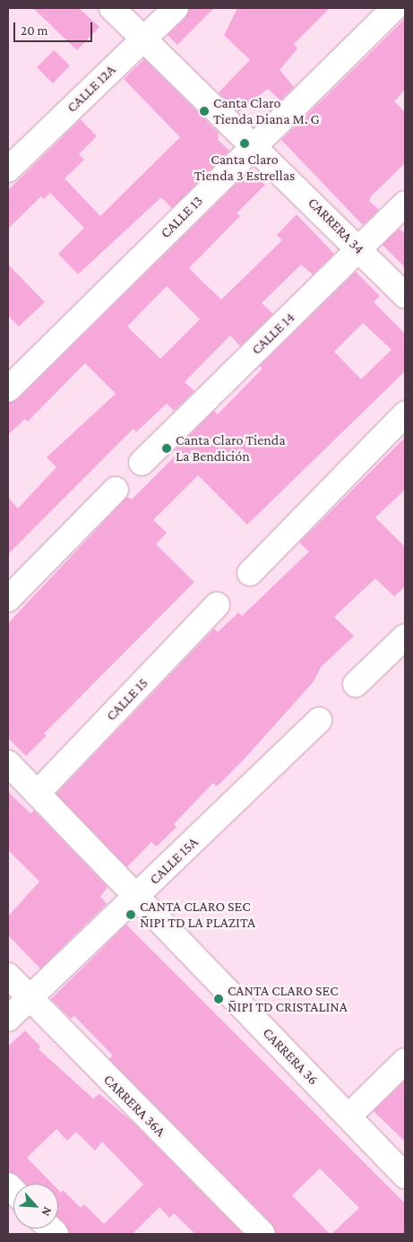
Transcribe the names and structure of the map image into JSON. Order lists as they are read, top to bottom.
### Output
{
  "streets": {
    "street": [
      "CALLE 12A",
      "CALLE 13",
      "CARRERA 34",
      "CALLE 14",
      "CALLE 15",
      "CALLE 15A",
      "CARRERA 36",
      "CARRERA 36A"
    ]
  },
  "crossings": [
    ["CALLE 12A", "CARRERA 34"],
    ["CALLE 13", "CARRERA 34"],
    ["CARRERA 34", "CALLE 14"],
    ["CALLE 15", "CARRERA 36"],
    ["CALLE 15A", "CARRERA 36"],
    ["CALLE 15A", "CARRERA 36A"]
  ],
  "places": [
    "Canta Claro Tienda Diana M. G",
    "Canta Claro Tienda 3 Estrellas",
    "Canta Claro Tienda La Bendición",
    "CANTA CLARO SEC ÑIPI TD LA PLAZITA",
    "CANTA CLARO SEC ÑIPI TD CRISTALINA"
  ],
  "scale_bar": "20 m",
  "north": "bottom right"
}
